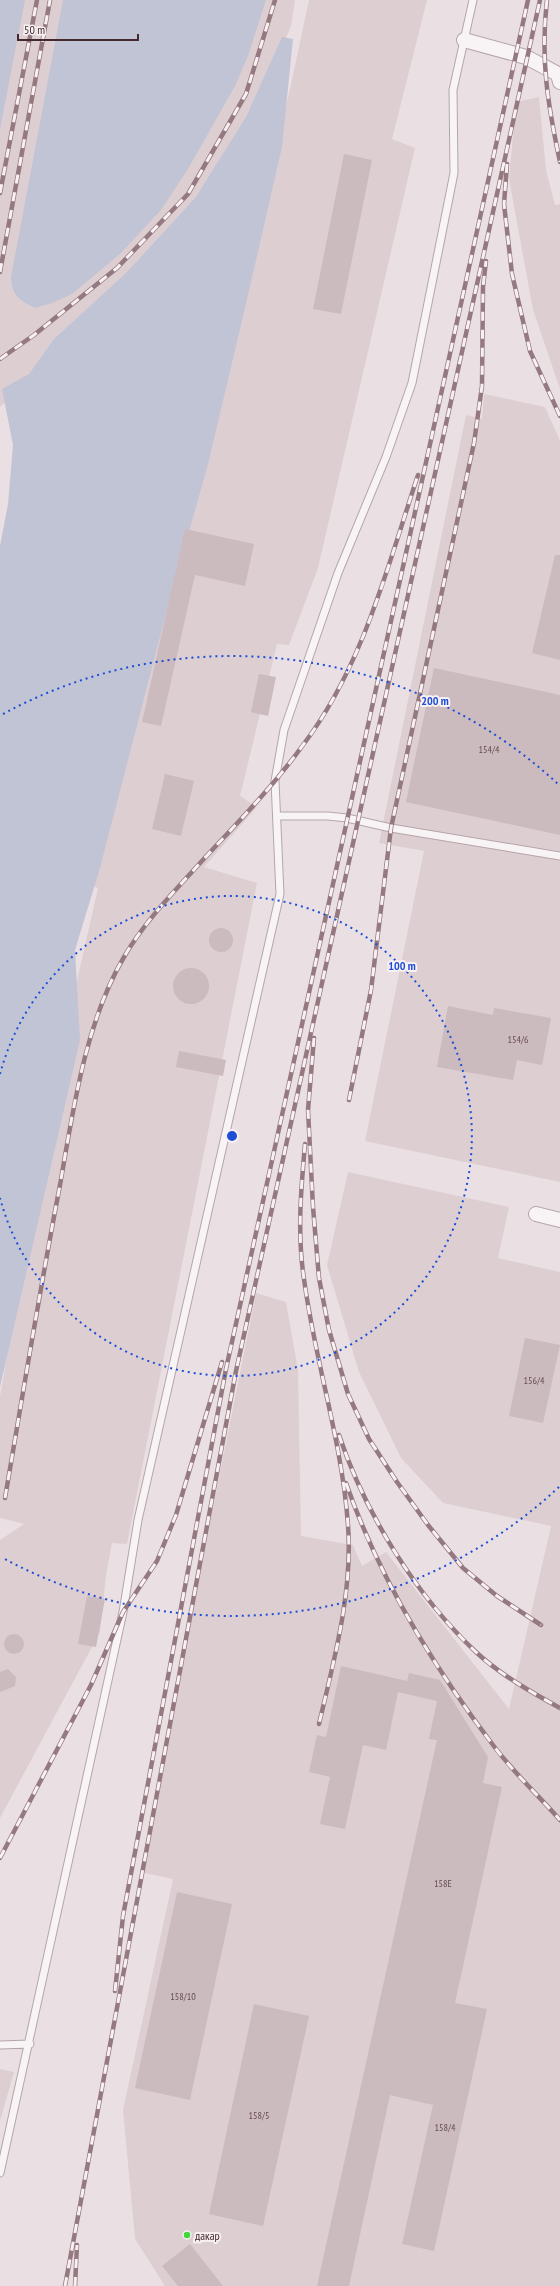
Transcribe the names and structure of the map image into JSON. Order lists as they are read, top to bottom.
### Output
{
  "places": ["дакар"],
  "house_numbers": [
    "154/4",
    "154/6",
    "156/4",
    "158Е",
    "158/10",
    "158/5",
    "158/4"
  ],
  "scale_bar": "50 m",
  "rings": ["200 m", "100 m"]
}
